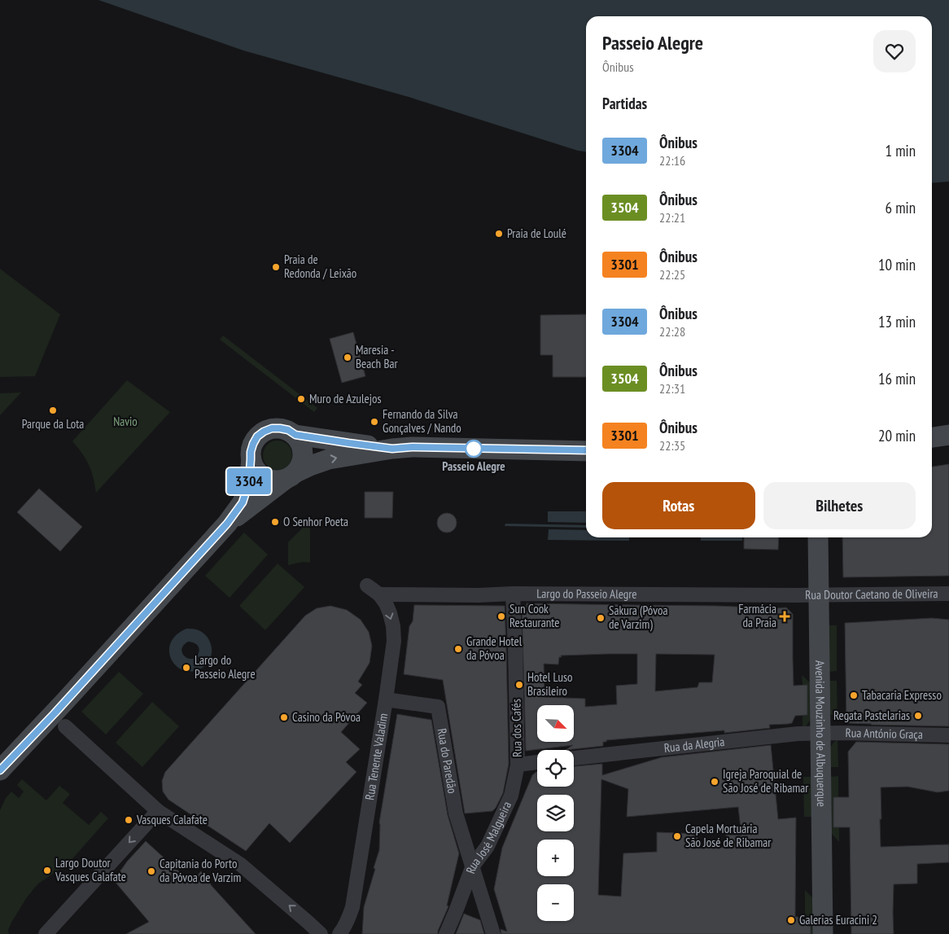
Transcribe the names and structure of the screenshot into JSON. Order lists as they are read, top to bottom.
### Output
{
  "streets": {
    "main road": ["Avenida Mouzinho de Albuquerque"],
    "street": [
      "Largo do Passeio Alegre",
      "Rua Doutor Caetano de Oliveira",
      "Rua dos Cafés",
      "Rua António Graça",
      "Rua da Alegria",
      "Rua Tenente Valadim",
      "Rua do Paredão",
      "Rua José Malgueira"
    ]
  },
  "crossings": [
    ["Largo do Passeio Alegre", "Rua Doutor Caetano de Oliveira"],
    ["Largo do Passeio Alegre", "Rua dos Cafés"],
    ["Largo do Passeio Alegre", "Rua Tenente Valadim"],
    ["Rua Doutor Caetano de Oliveira", "Avenida Mouzinho de Albuquerque"],
    ["Rua dos Cafés", "Rua José Malgueira"],
    ["Avenida Mouzinho de Albuquerque", "Rua António Graça"],
    ["Avenida Mouzinho de Albuquerque", "Rua da Alegria"],
    ["Rua António Graça", "Rua da Alegria"],
    ["Rua Tenente Valadim", "Rua do Paredão"],
    ["Rua do Paredão", "Rua José Malgueira"]
  ],
  "parks": ["Navio"],
  "places": {
    "other": [
      "Praia de Loulé",
      "Praia de Redonda / Leixão",
      "Maresia - Beach Bar",
      "Muro de Azulejos",
      "Parque da Lota",
      "Fernando da Silva Gonçalves / Nando",
      "Passeio Alegre",
      "O Senhor Poeta",
      "Sun Cook Restaurante",
      "Sakura (Póvoa de Varzim)",
      "Grande Hotel da Póvoa",
      "Largo do Passeio Alegre",
      "Hotel Luso Brasileiro",
      "Tabacaria Expresso",
      "Regata Pastelarias",
      "Casino da Póvoa",
      "Igreja Paroquial de São José de Ribamar",
      "Vasques Calafate",
      "Capela Mortuária São José de Ribamar",
      "Largo Doutor Vasques Calafate",
      "Capitania do Porto da Póvoa de Varzim",
      "Galerias Euracini 2"
    ],
    "health": ["Farmácia da Praia"]
  },
  "lines": ["bus line 3304"],
  "north": "bottom right",
  "page": {
    "on_map": "3304",
    "heading": [
      ["Passeio Alegre", "Ônibus"],
      "Partidas"
    ],
    "list": [
      {
        "mark": "3304",
        "name": "Ônibus",
        "note": "22:16",
        "value": "1 min"
      },
      {
        "mark": "3504",
        "name": "Ônibus",
        "note": "22:21",
        "value": "6 min"
      },
      {
        "mark": "3301",
        "name": "Ônibus",
        "note": "22:25",
        "value": "10 min"
      },
      {
        "mark": "3304",
        "name": "Ônibus",
        "note": "22:28",
        "value": "13 min"
      },
      {
        "mark": "3504",
        "name": "Ônibus",
        "note": "22:31",
        "value": "16 min"
      },
      {
        "mark": "3301",
        "name": "Ônibus",
        "note": "22:35",
        "value": "20 min"
      }
    ],
    "buttons": ["Rotas", "Bilhetes"],
    "map_buttons": ["+", "−"]
  }
}
